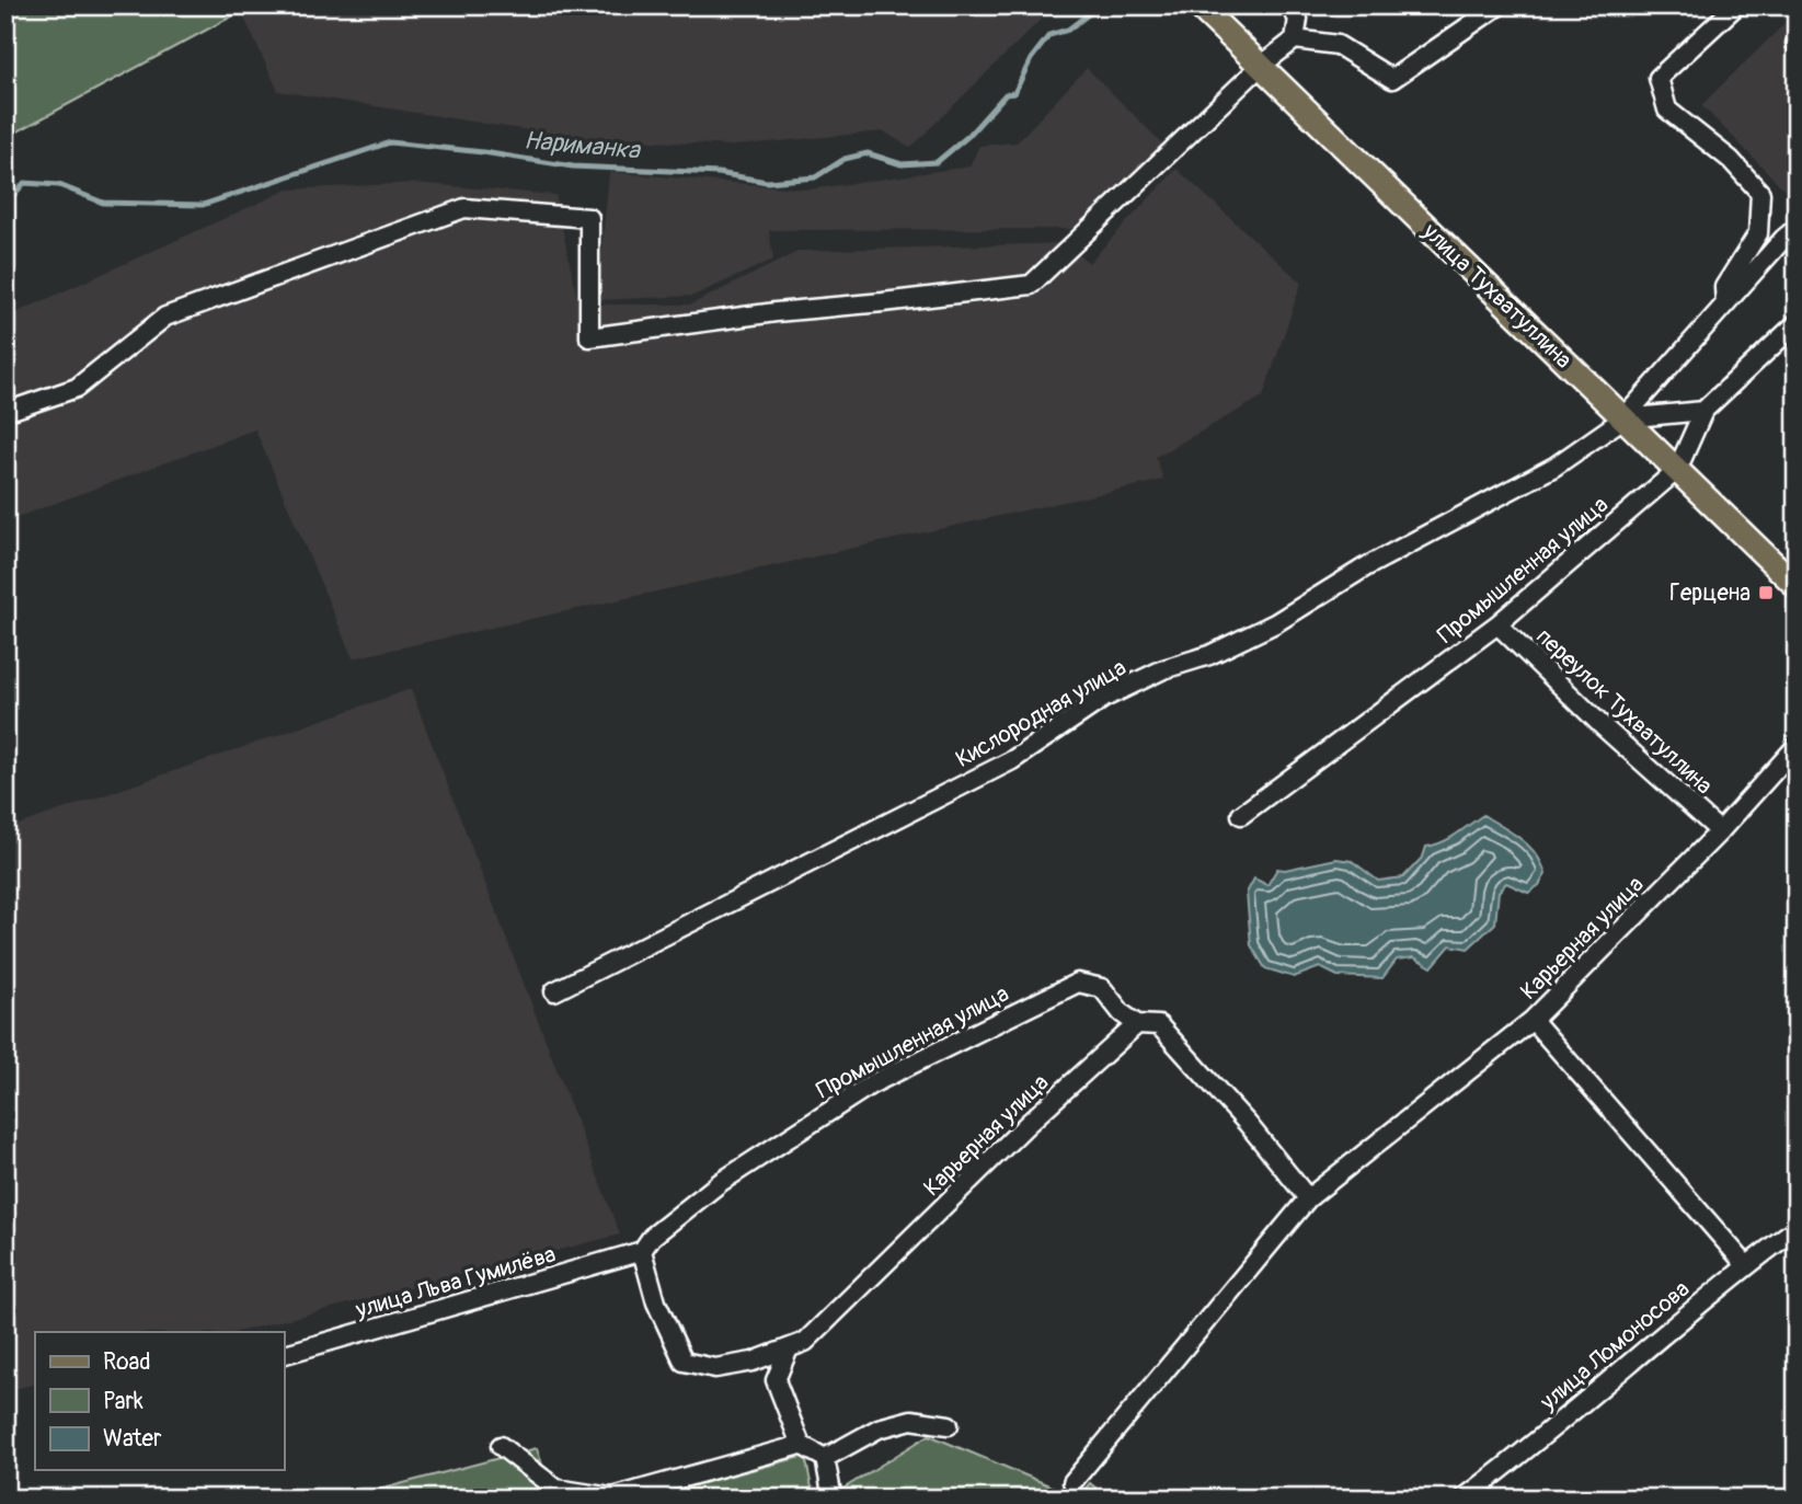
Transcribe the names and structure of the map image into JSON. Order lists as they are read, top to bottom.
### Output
{
  "streets": {
    "main road": ["улица Тухватуллина"],
    "street": [
      "Промышленная улица",
      "переулок Тухватуллина",
      "Кислородная улица",
      "Карьерная улица",
      "улица Льва Гумилёва",
      "улица Ломоносова"
    ]
  },
  "crossings": [
    ["улица Тухватуллина", "Промышленная улица"],
    ["улица Тухватуллина", "Кислородная улица"],
    ["Промышленная улица", "переулок Тухватуллина"],
    ["Промышленная улица", "Карьерная улица"],
    ["Промышленная улица", "улица Льва Гумилёва"],
    ["переулок Тухватуллина", "Карьерная улица"],
    ["Карьерная улица", "улица Льва Гумилёва"]
  ],
  "water": ["Нариманка"],
  "places": {
    "transit": ["Герцена"]
  },
  "legend": ["Road", "Park", "Water"]
}
